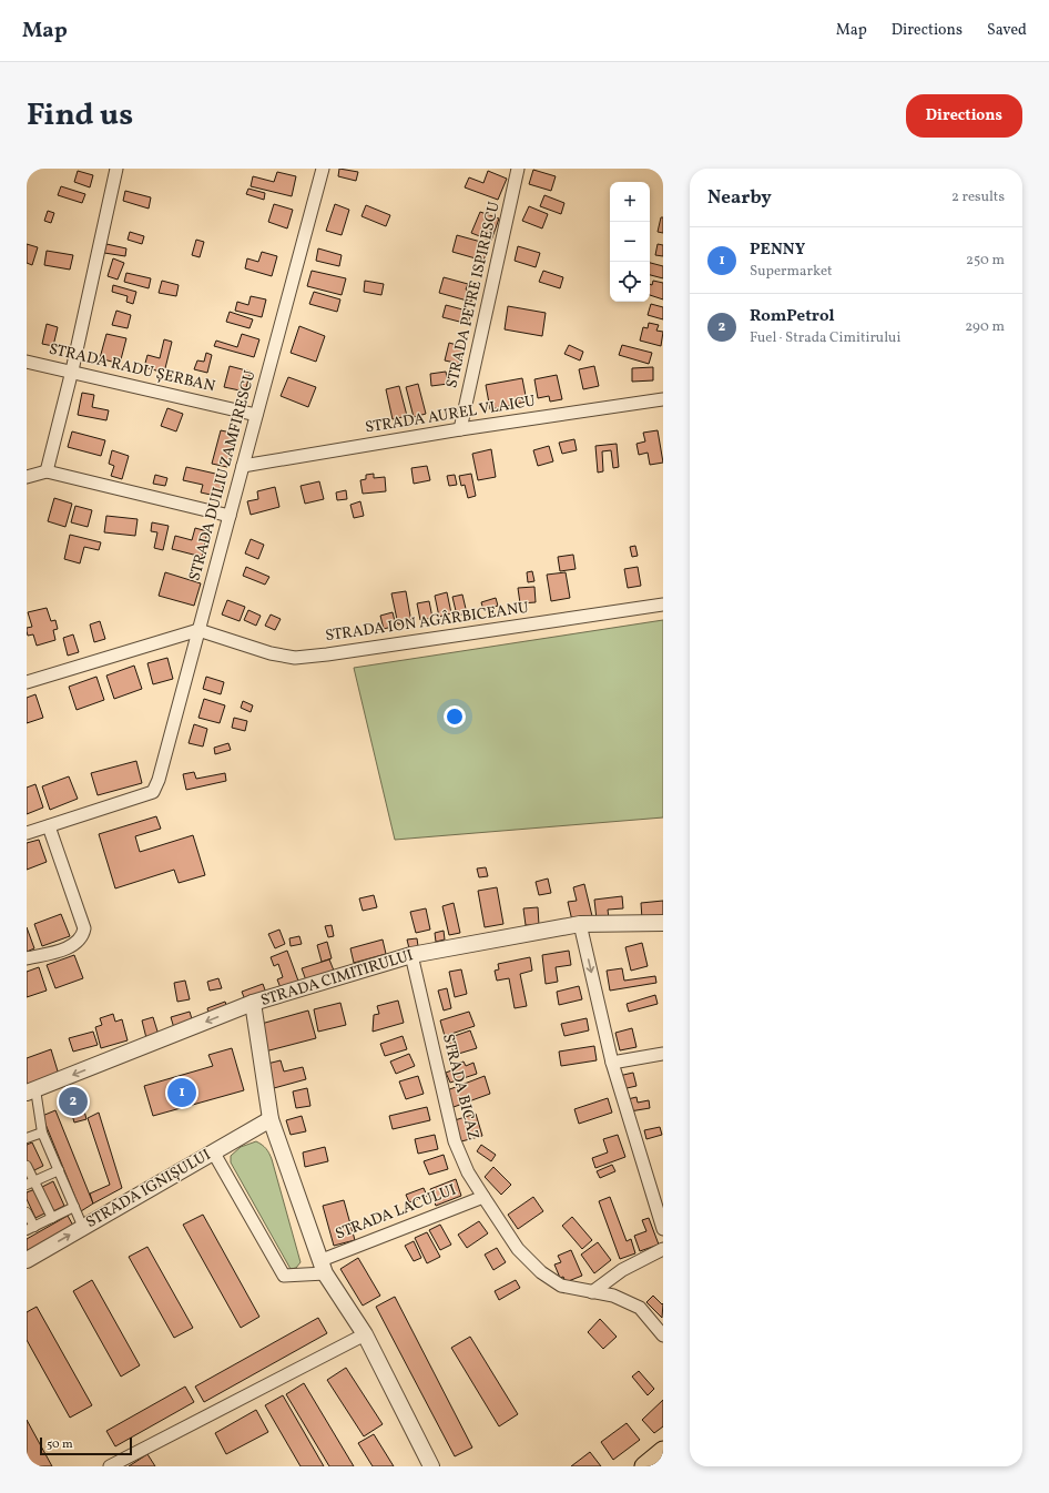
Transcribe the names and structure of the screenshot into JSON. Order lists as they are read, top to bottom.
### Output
{
  "streets": {
    "street": [
      "STRADA PETRE ISPIRESCU",
      "STRADA RADU ȘERBAN",
      "STRADA AUREL VLAICU",
      "STRADA DUILIU ZAMFIRESCU",
      "STRADA ION AGÂRBICEANU",
      "STRADA CIMITIRULUI",
      "STRADA BICAZ",
      "STRADA IGNIȘULUI",
      "STRADA LACULUI"
    ]
  },
  "crossings": [
    ["STRADA PETRE ISPIRESCU", "STRADA AUREL VLAICU"],
    ["STRADA RADU ȘERBAN", "STRADA DUILIU ZAMFIRESCU"],
    ["STRADA AUREL VLAICU", "STRADA DUILIU ZAMFIRESCU"],
    ["STRADA DUILIU ZAMFIRESCU", "STRADA ION AGÂRBICEANU"],
    ["STRADA CIMITIRULUI", "STRADA BICAZ"],
    ["STRADA BICAZ", "STRADA LACULUI"],
    ["STRADA IGNIȘULUI", "STRADA LACULUI"]
  ],
  "one_way": ["STRADA CIMITIRULUI"],
  "scale_bar": "50 m",
  "page": {
    "header": "Map",
    "nav": ["Map", "Directions", "Saved"],
    "title": "Find us",
    "buttons": "Directions",
    "heading": ["Nearby", "2 results"],
    "map_buttons": ["+", "−"],
    "list": [
      {
        "mark": "1",
        "name": "PENNY",
        "note": "Supermarket",
        "value": "250 m"
      },
      {
        "mark": "2",
        "name": "RomPetrol",
        "note": "Fuel · Strada Cimitirului",
        "value": "290 m"
      }
    ],
    "pins": ["1", "2"],
    "scale": "50 m"
  }
}
